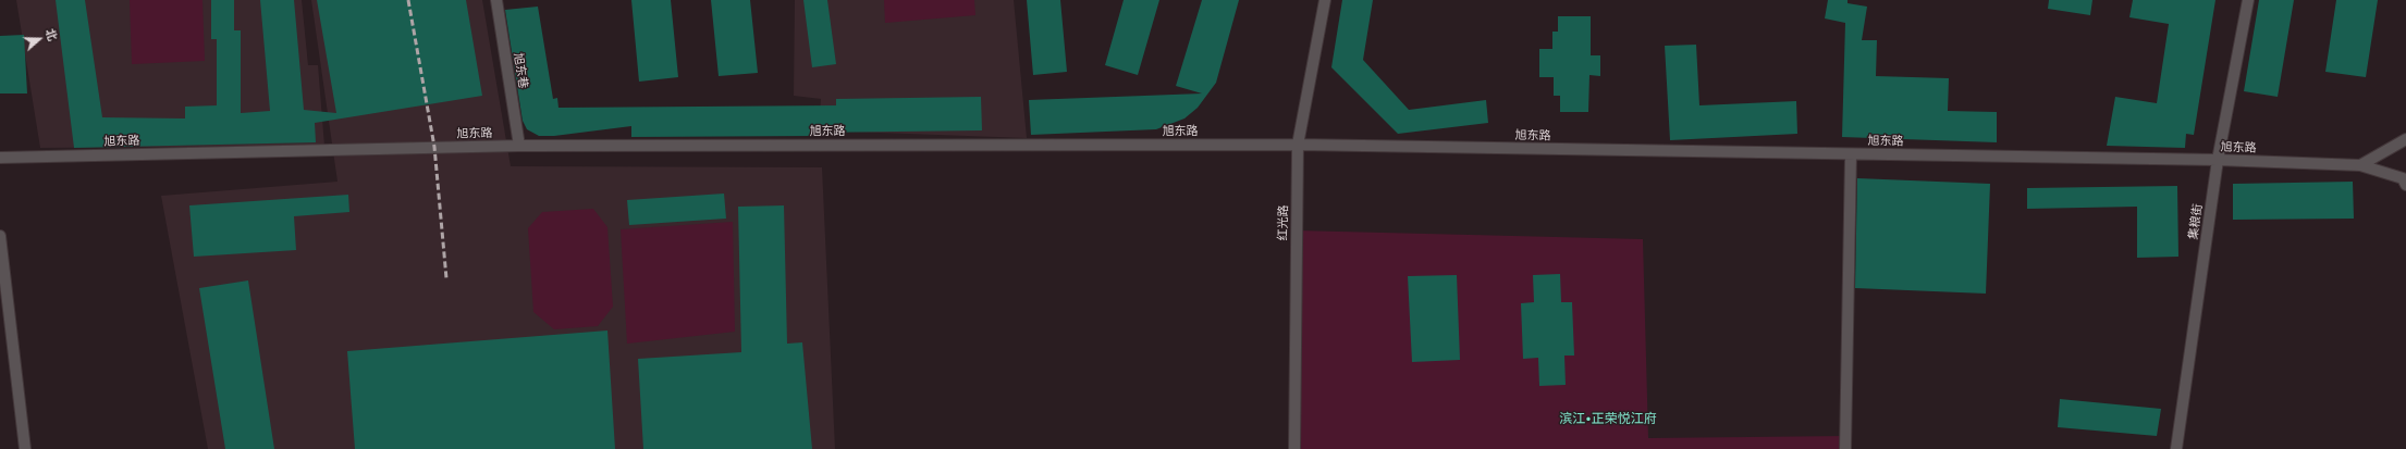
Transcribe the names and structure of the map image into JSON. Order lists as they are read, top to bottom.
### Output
{
  "streets": {
    "street": [
      "旭东巷",
      "旭东路",
      "集粮街",
      "红光路"
    ]
  },
  "crossings": [
    ["旭东巷", "旭东路"],
    ["旭东路", "集粮街"],
    ["旭东路", "红光路"]
  ],
  "districts": ["滨江•正荣悦江府"],
  "north": "right"
}
